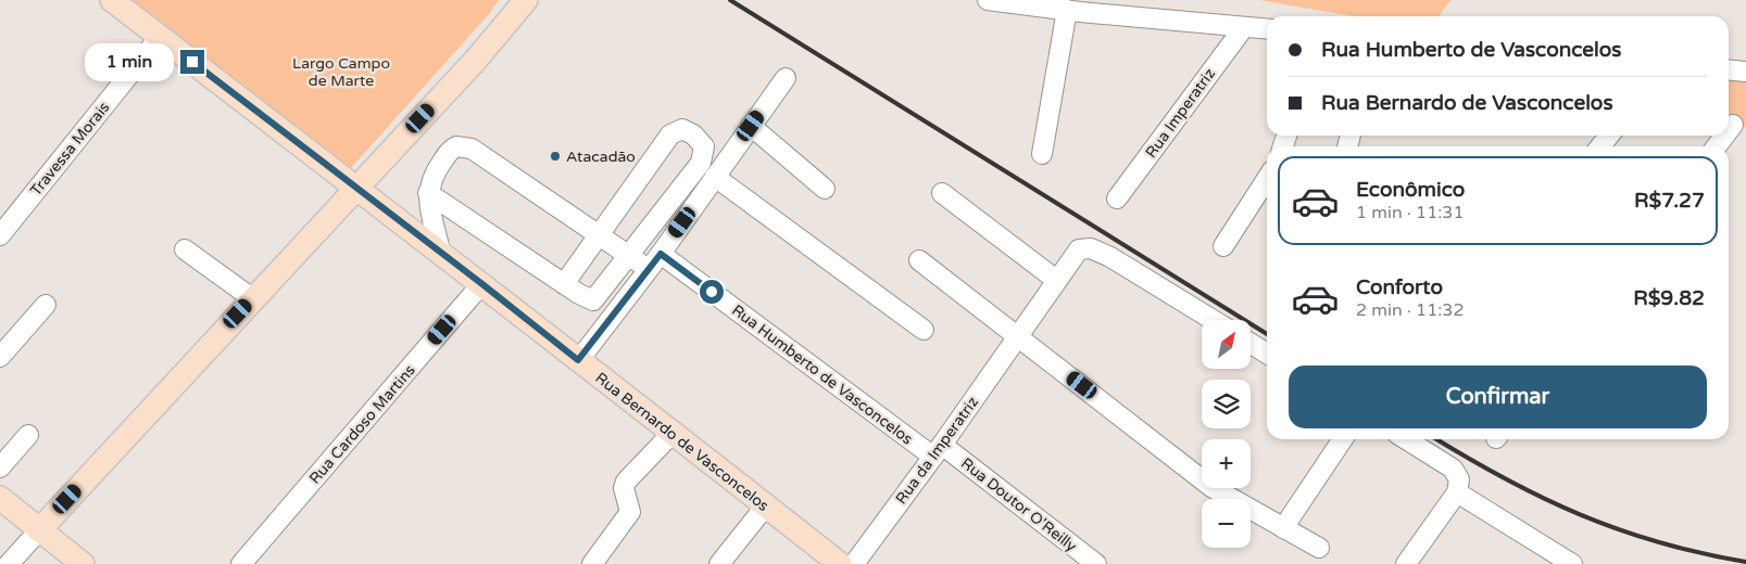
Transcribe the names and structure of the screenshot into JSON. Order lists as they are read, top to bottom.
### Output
{
  "streets": {
    "main road": ["Rua Bernardo de Vasconcelos"],
    "street": [
      "Rua Imperatriz",
      "Travessa Morais",
      "Rua Humberto de Vasconcelos",
      "Rua Cardoso Martins",
      "Rua da Imperatriz",
      "Rua Doutor O'Reilly"
    ]
  },
  "crossings": [
    ["Travessa Morais", "Rua Bernardo de Vasconcelos"],
    ["Rua Humberto de Vasconcelos", "Rua da Imperatriz"],
    ["Rua Humberto de Vasconcelos", "Rua Doutor O'Reilly"],
    ["Rua Cardoso Martins", "Rua Bernardo de Vasconcelos"],
    ["Rua da Imperatriz", "Rua Doutor O'Reilly"]
  ],
  "parks": ["Largo Campo de Marte"],
  "places": ["Atacadão"],
  "north": "top right",
  "page": {
    "banner": ["Rua Humberto de Vasconcelos", "Rua Bernardo de Vasconcelos"],
    "bubble": "1 min",
    "list": [
      {
        "name": "Econômico",
        "note": "1 min · 11:31",
        "value": "R$7.27"
      },
      {
        "name": "Conforto",
        "note": "2 min · 11:32",
        "value": "R$9.82"
      }
    ],
    "map_buttons": ["+", "−"],
    "buttons": "Confirmar"
  }
}
